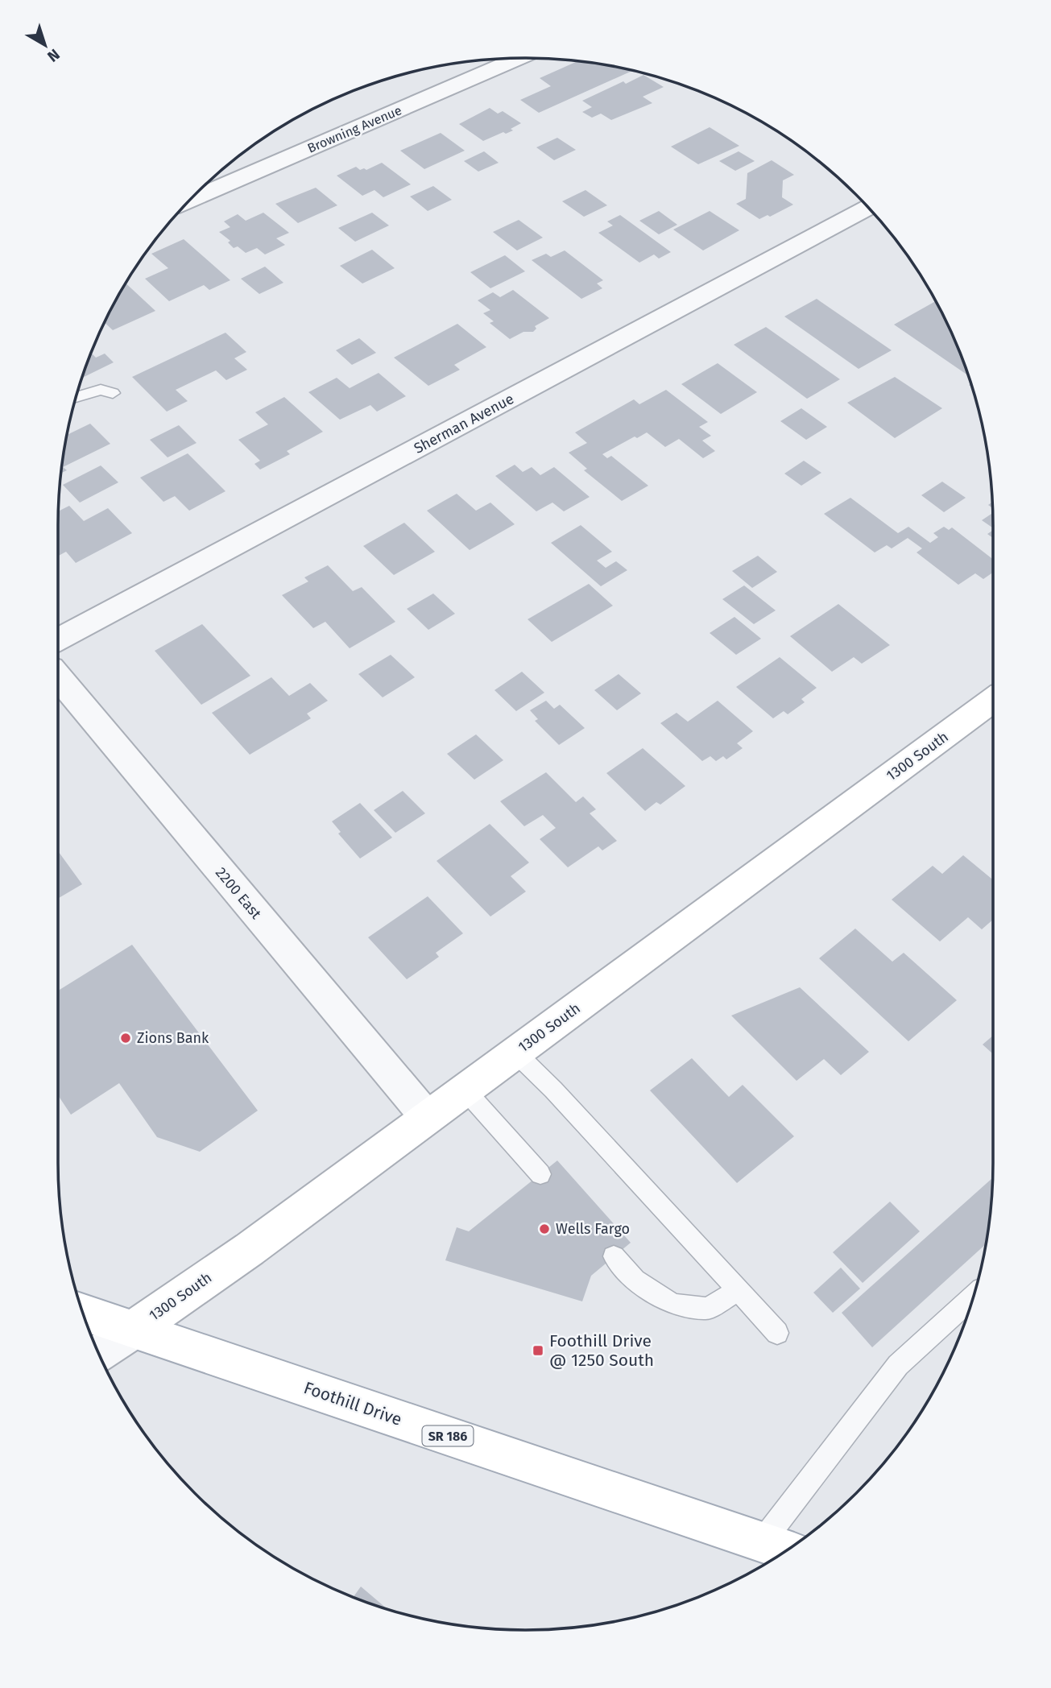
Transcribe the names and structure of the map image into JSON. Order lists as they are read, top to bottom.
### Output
{
  "streets": {
    "street": [
      "Browning Avenue",
      "Sherman Avenue",
      "1300 South",
      "2200 East",
      "Foothill Drive",
      "SR 186"
    ]
  },
  "crossings": [
    ["1300 South", "2200 East"],
    ["1300 South", "Foothill Drive"]
  ],
  "places": {
    "other": ["Zions Bank", "Wells Fargo"],
    "transit": ["Foothill Drive @ 1250 South"]
  },
  "north": "bottom right"
}
